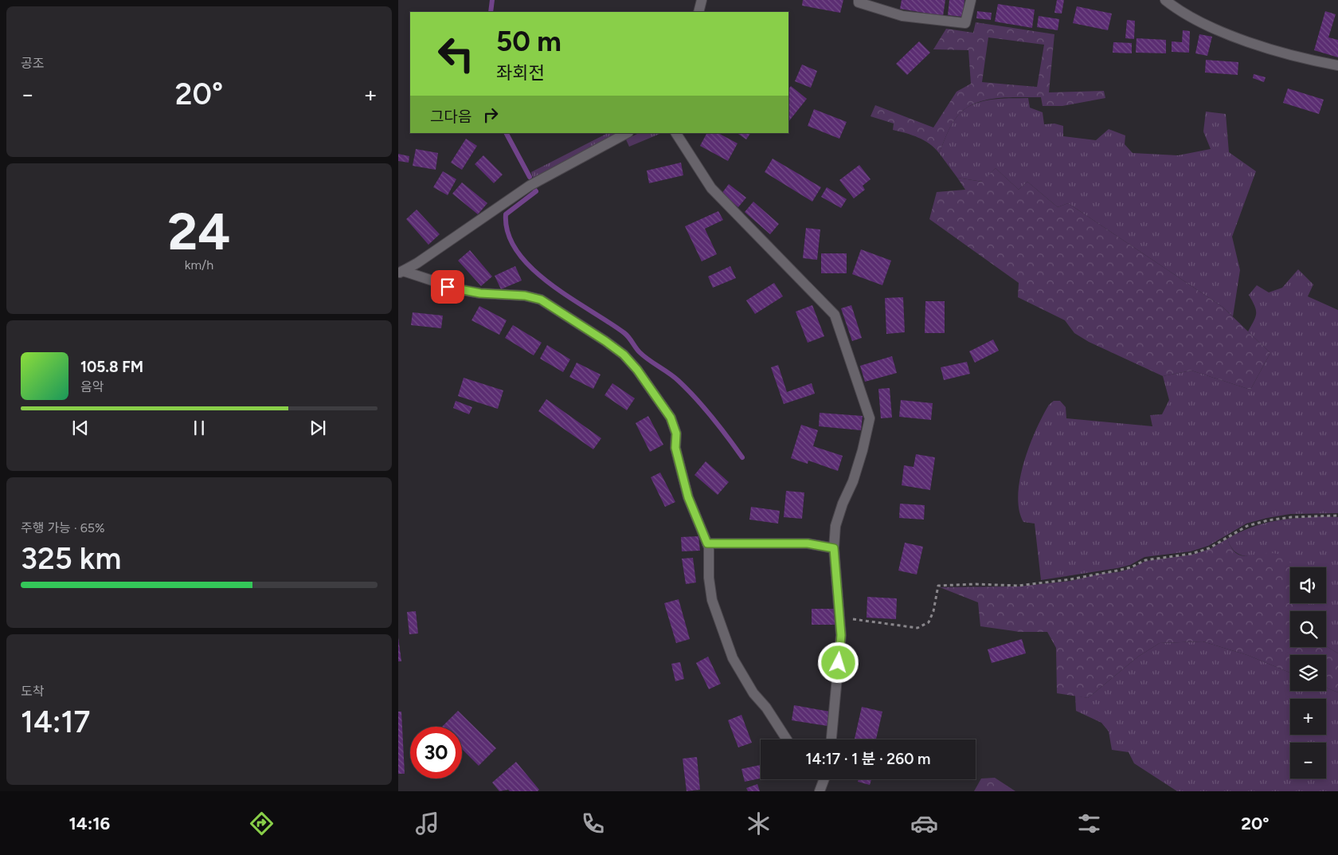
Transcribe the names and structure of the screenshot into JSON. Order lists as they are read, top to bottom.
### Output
{
  "page": {
    "tile": [
      "공조",
      ["24", "km/h"],
      ["주행 가능 · 65%", "325 km"],
      ["도착", "14:17"]
    ],
    "turn": ["50 m", "좌회전"],
    "heat": ["−", "20°", "+"],
    "then": "그다음",
    "song": ["105.8 FM", "음악"],
    "map_buttons": ["+", "−"],
    "limit": "30",
    "trip": "14:17 · 1 분 · 260 m",
    "tabs": ["14:16", "20°"]
  }
}
